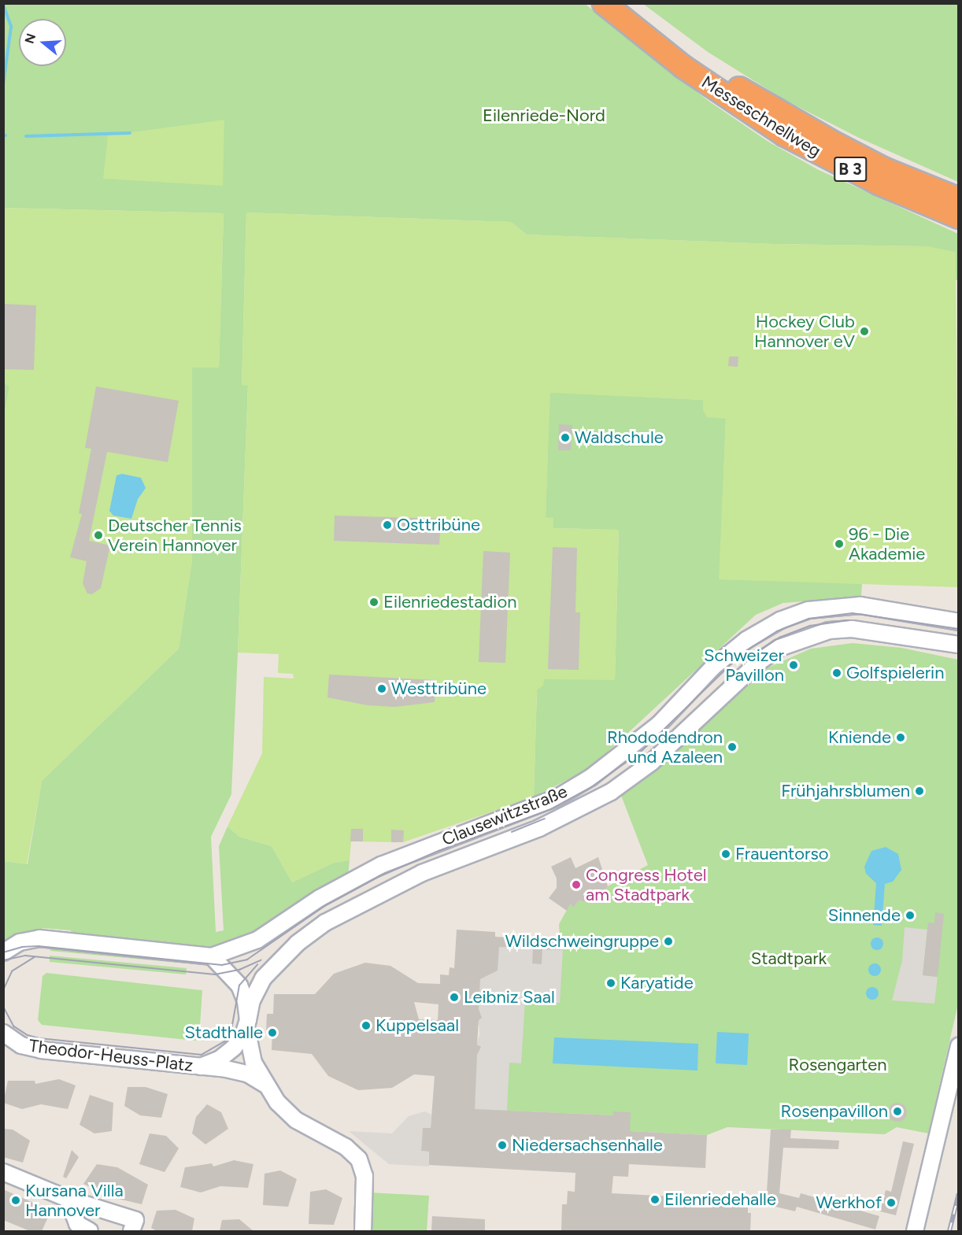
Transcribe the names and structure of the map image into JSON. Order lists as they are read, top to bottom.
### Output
{
  "streets": {
    "highway": ["Messeschnellweg", "B 3"],
    "street": ["Clausewitzstraße", "Theodor-Heuss-Platz"]
  },
  "crossings": [
    ["Clausewitzstraße", "Theodor-Heuss-Platz"]
  ],
  "parks": ["Eilenriede-Nord", "Stadtpark", "Rosengarten"],
  "places": [
    "Hockey Club Hannover eV",
    "Waldschule",
    "Osttribüne",
    "Deutscher Tennis Verein Hannover",
    "96 - Die Akademie",
    "Eilenriedestadion",
    "Schweizer Pavillon",
    "Golfspielerin",
    "Westtribüne",
    "Kniende",
    "Rhododendron und Azaleen",
    "Frühjahrsblumen",
    "Frauentorso",
    "Congress Hotel am Stadtpark",
    "Sinnende",
    "Wildschweingruppe",
    "Karyatide",
    "Leibniz Saal",
    "Kuppelsaal",
    "Stadthalle",
    "Rosenpavillon",
    "Niedersachsenhalle",
    "Eilenriedehalle",
    "Kursana Villa Hannover",
    "Werkhof"
  ],
  "north": "left"
}
